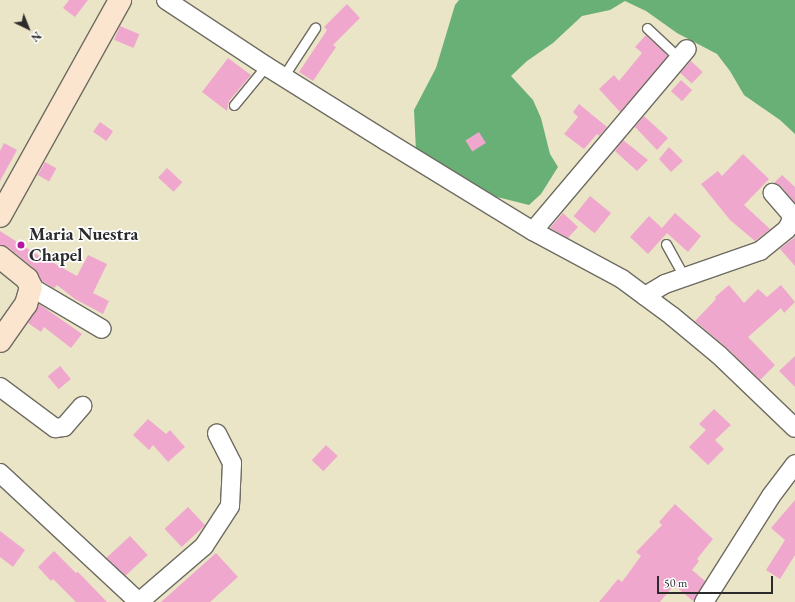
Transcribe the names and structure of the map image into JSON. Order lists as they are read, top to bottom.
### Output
{
  "places": ["Maria Nuestra Chapel"],
  "scale_bar": "50 m",
  "north": "bottom right"
}
